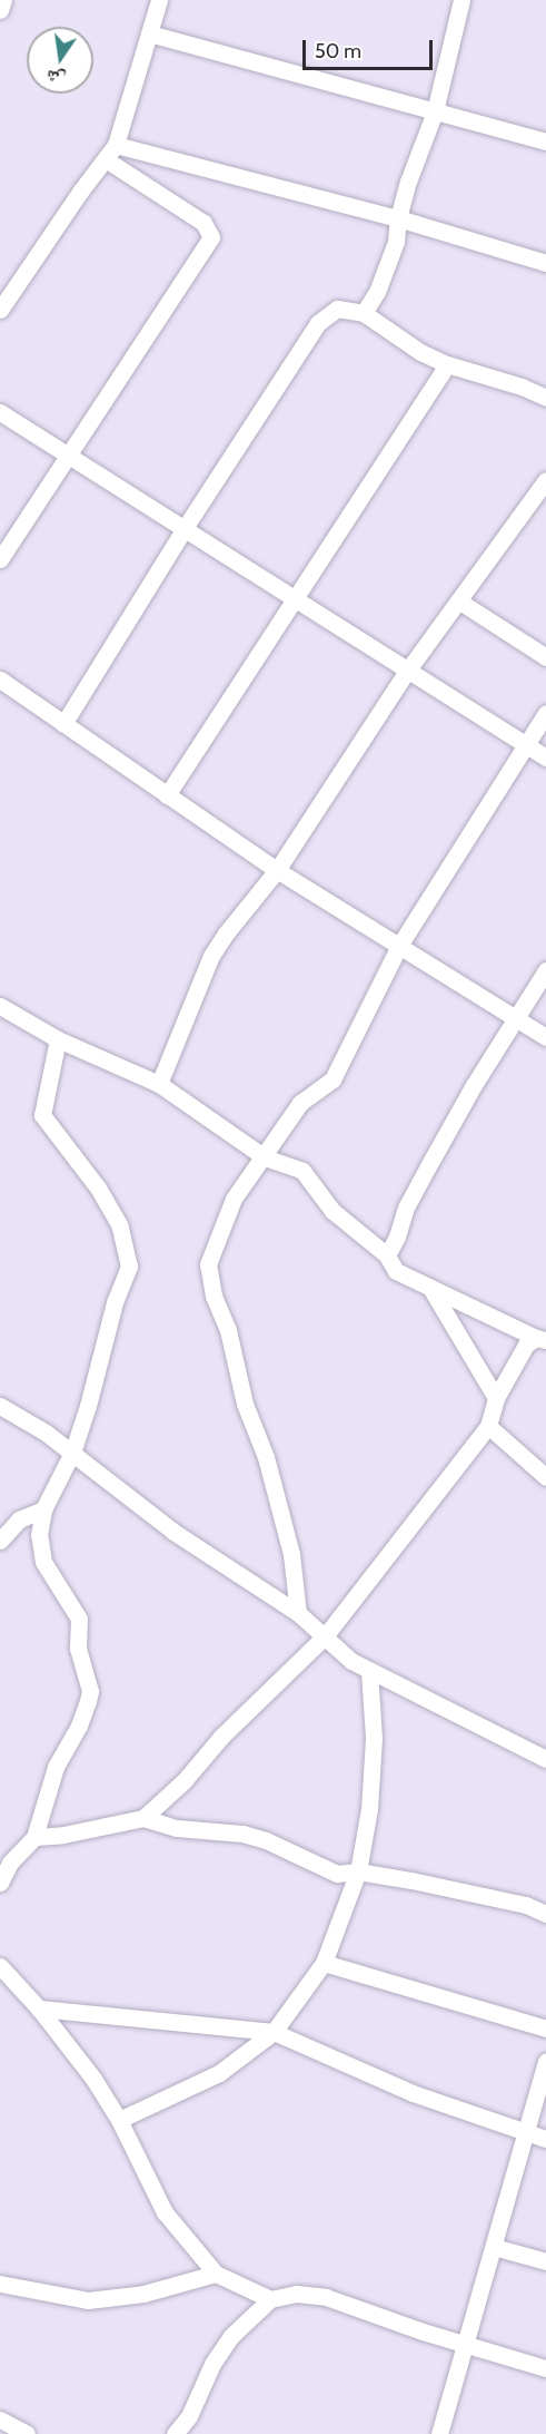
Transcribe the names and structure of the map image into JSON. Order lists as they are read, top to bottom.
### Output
{
  "scale_bar": "50 m",
  "north": "bottom"
}
